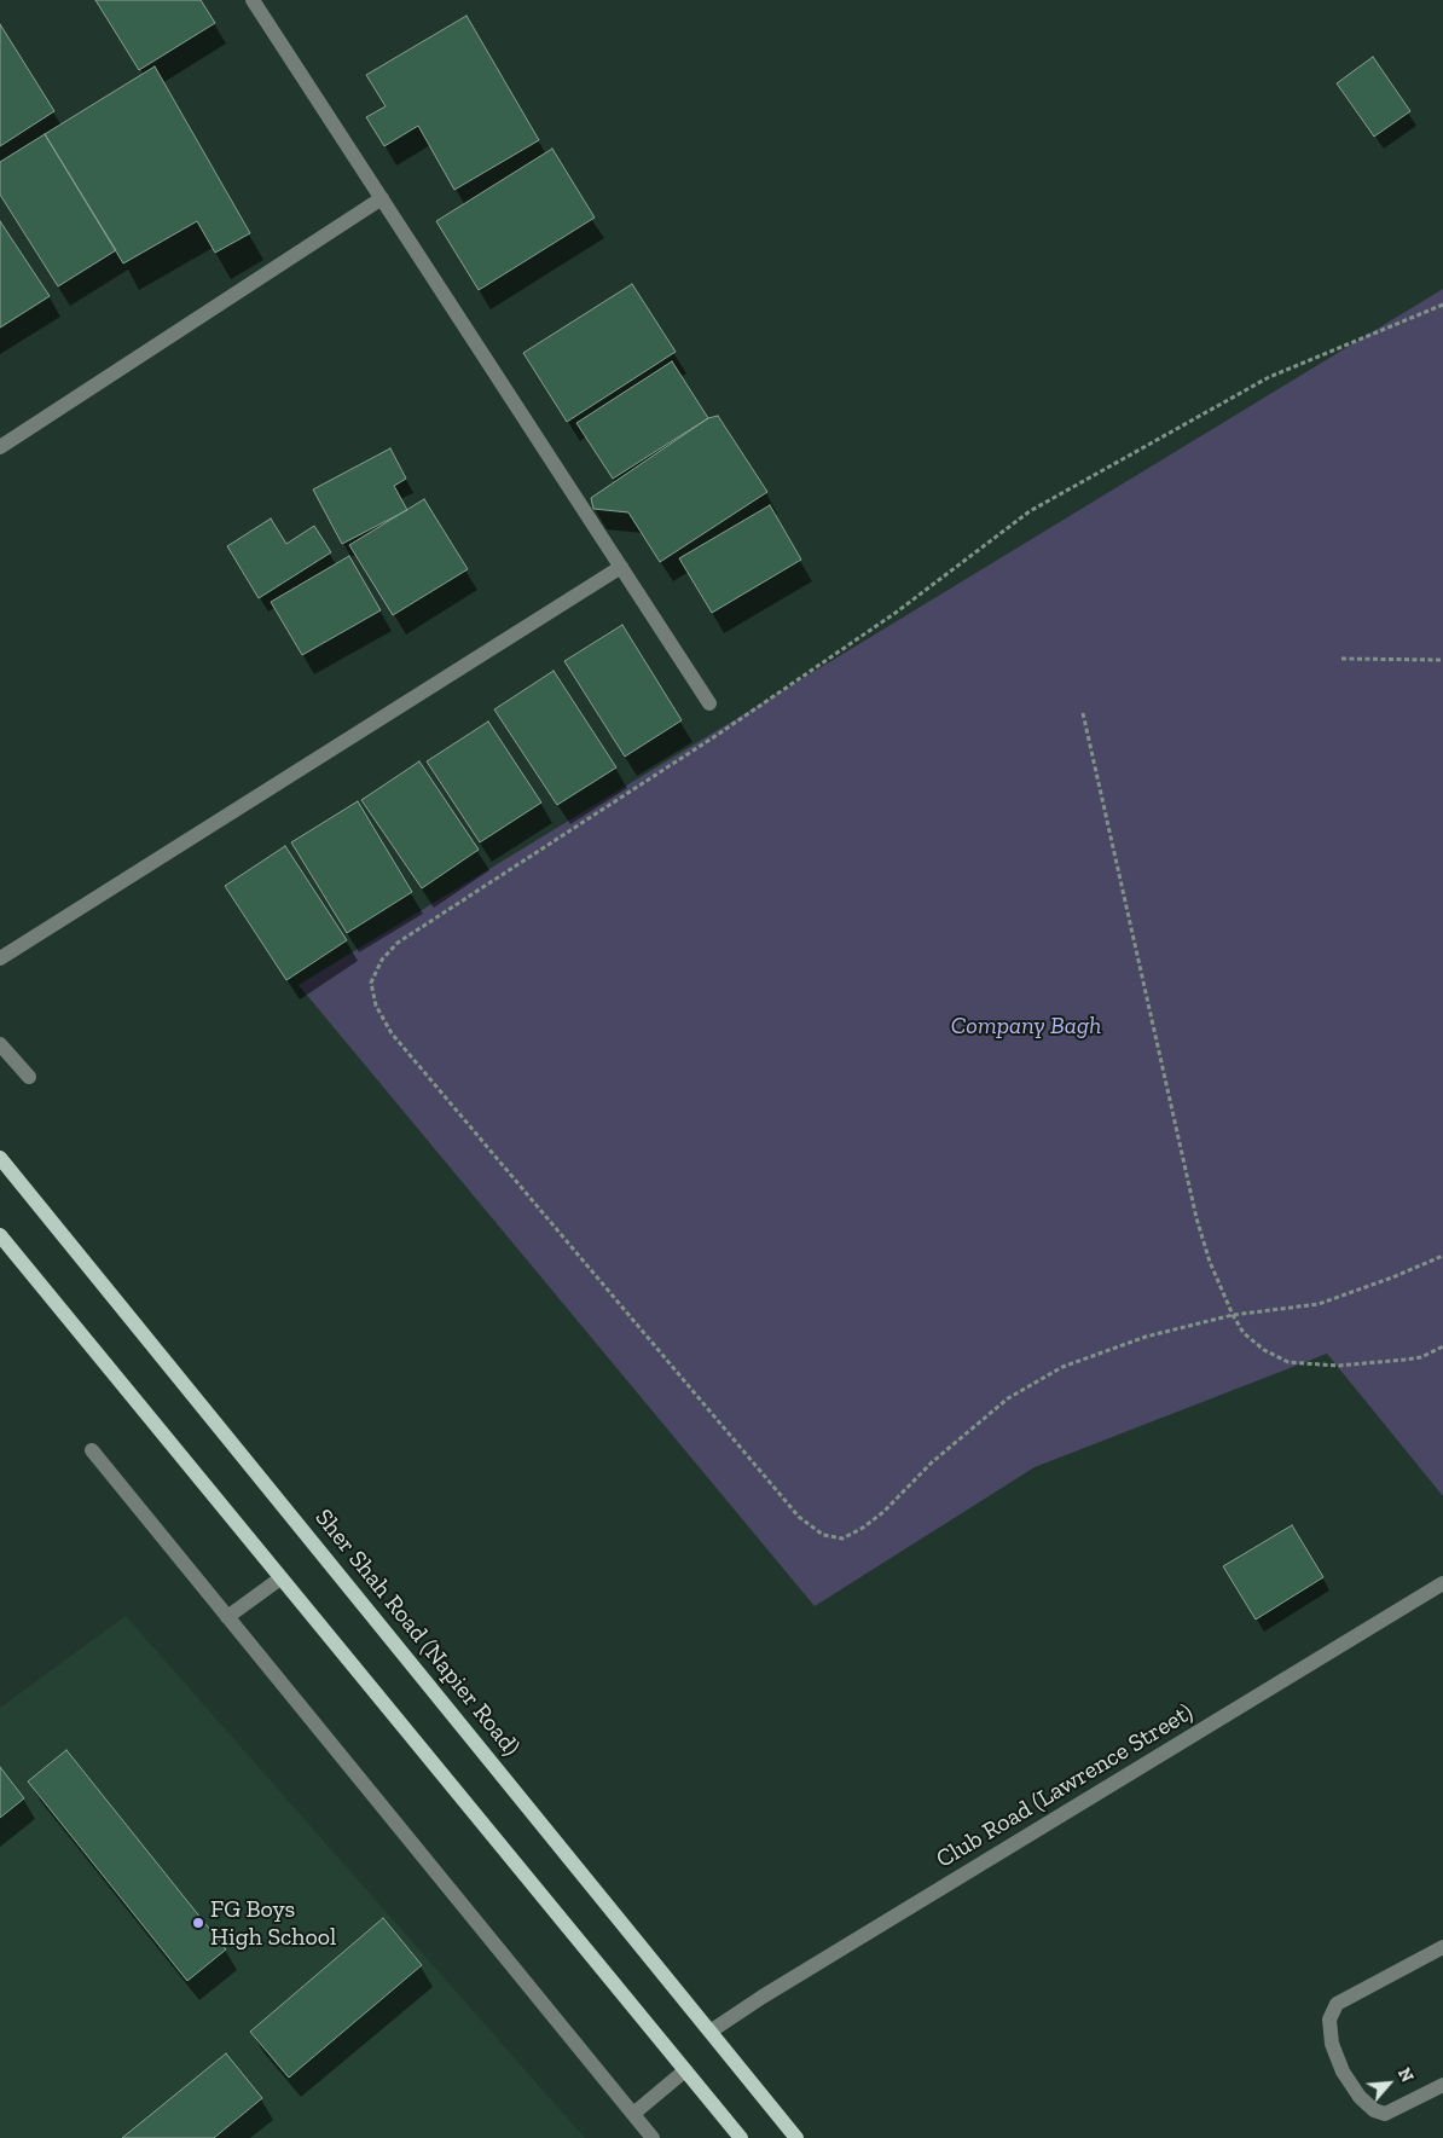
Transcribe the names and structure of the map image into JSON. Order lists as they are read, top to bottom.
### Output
{
  "streets": {
    "main road": ["Sher Shah Road (Napier Road)"],
    "street": ["Club Road (Lawrence Street)"]
  },
  "crossings": [
    ["Sher Shah Road (Napier Road)", "Club Road (Lawrence Street)"]
  ],
  "parks": ["Company Bagh"],
  "places": ["FG Boys High School"],
  "north": "top right"
}
